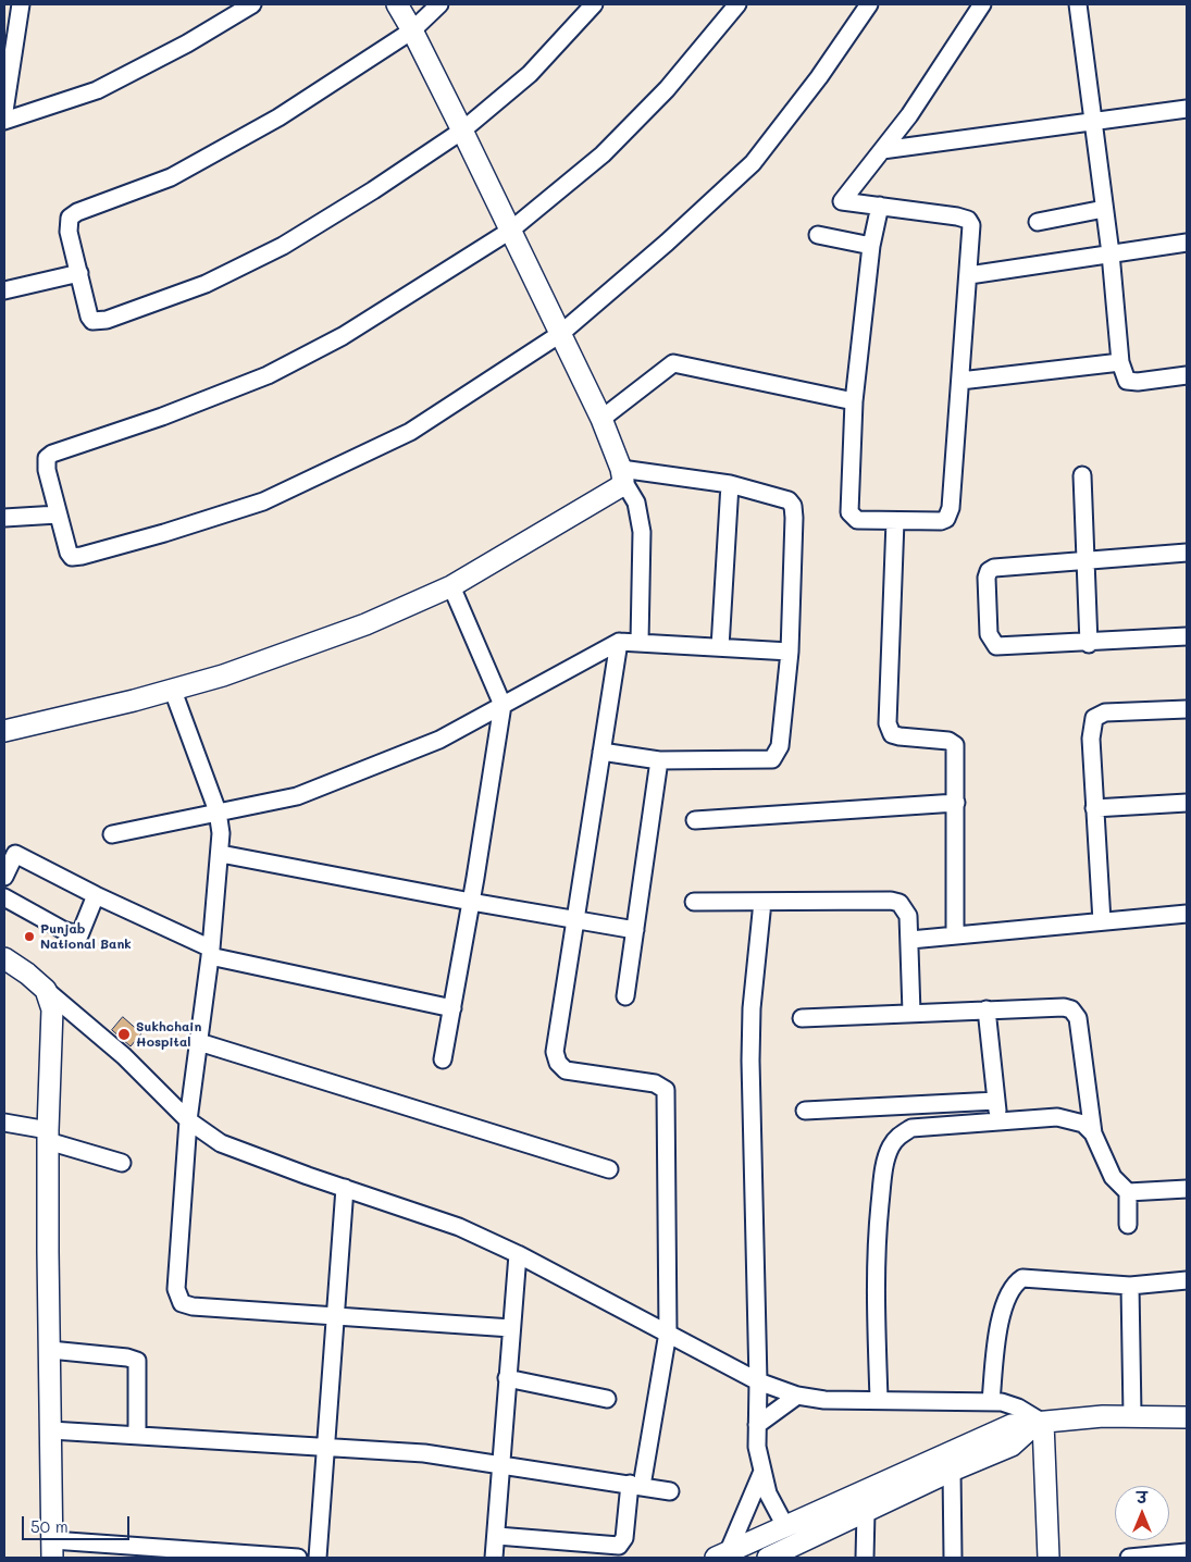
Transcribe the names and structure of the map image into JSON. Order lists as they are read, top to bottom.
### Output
{
  "places": ["Punjab National Bank", "Sukhchain Hospital"],
  "scale_bar": "50 m",
  "north": "top"
}
